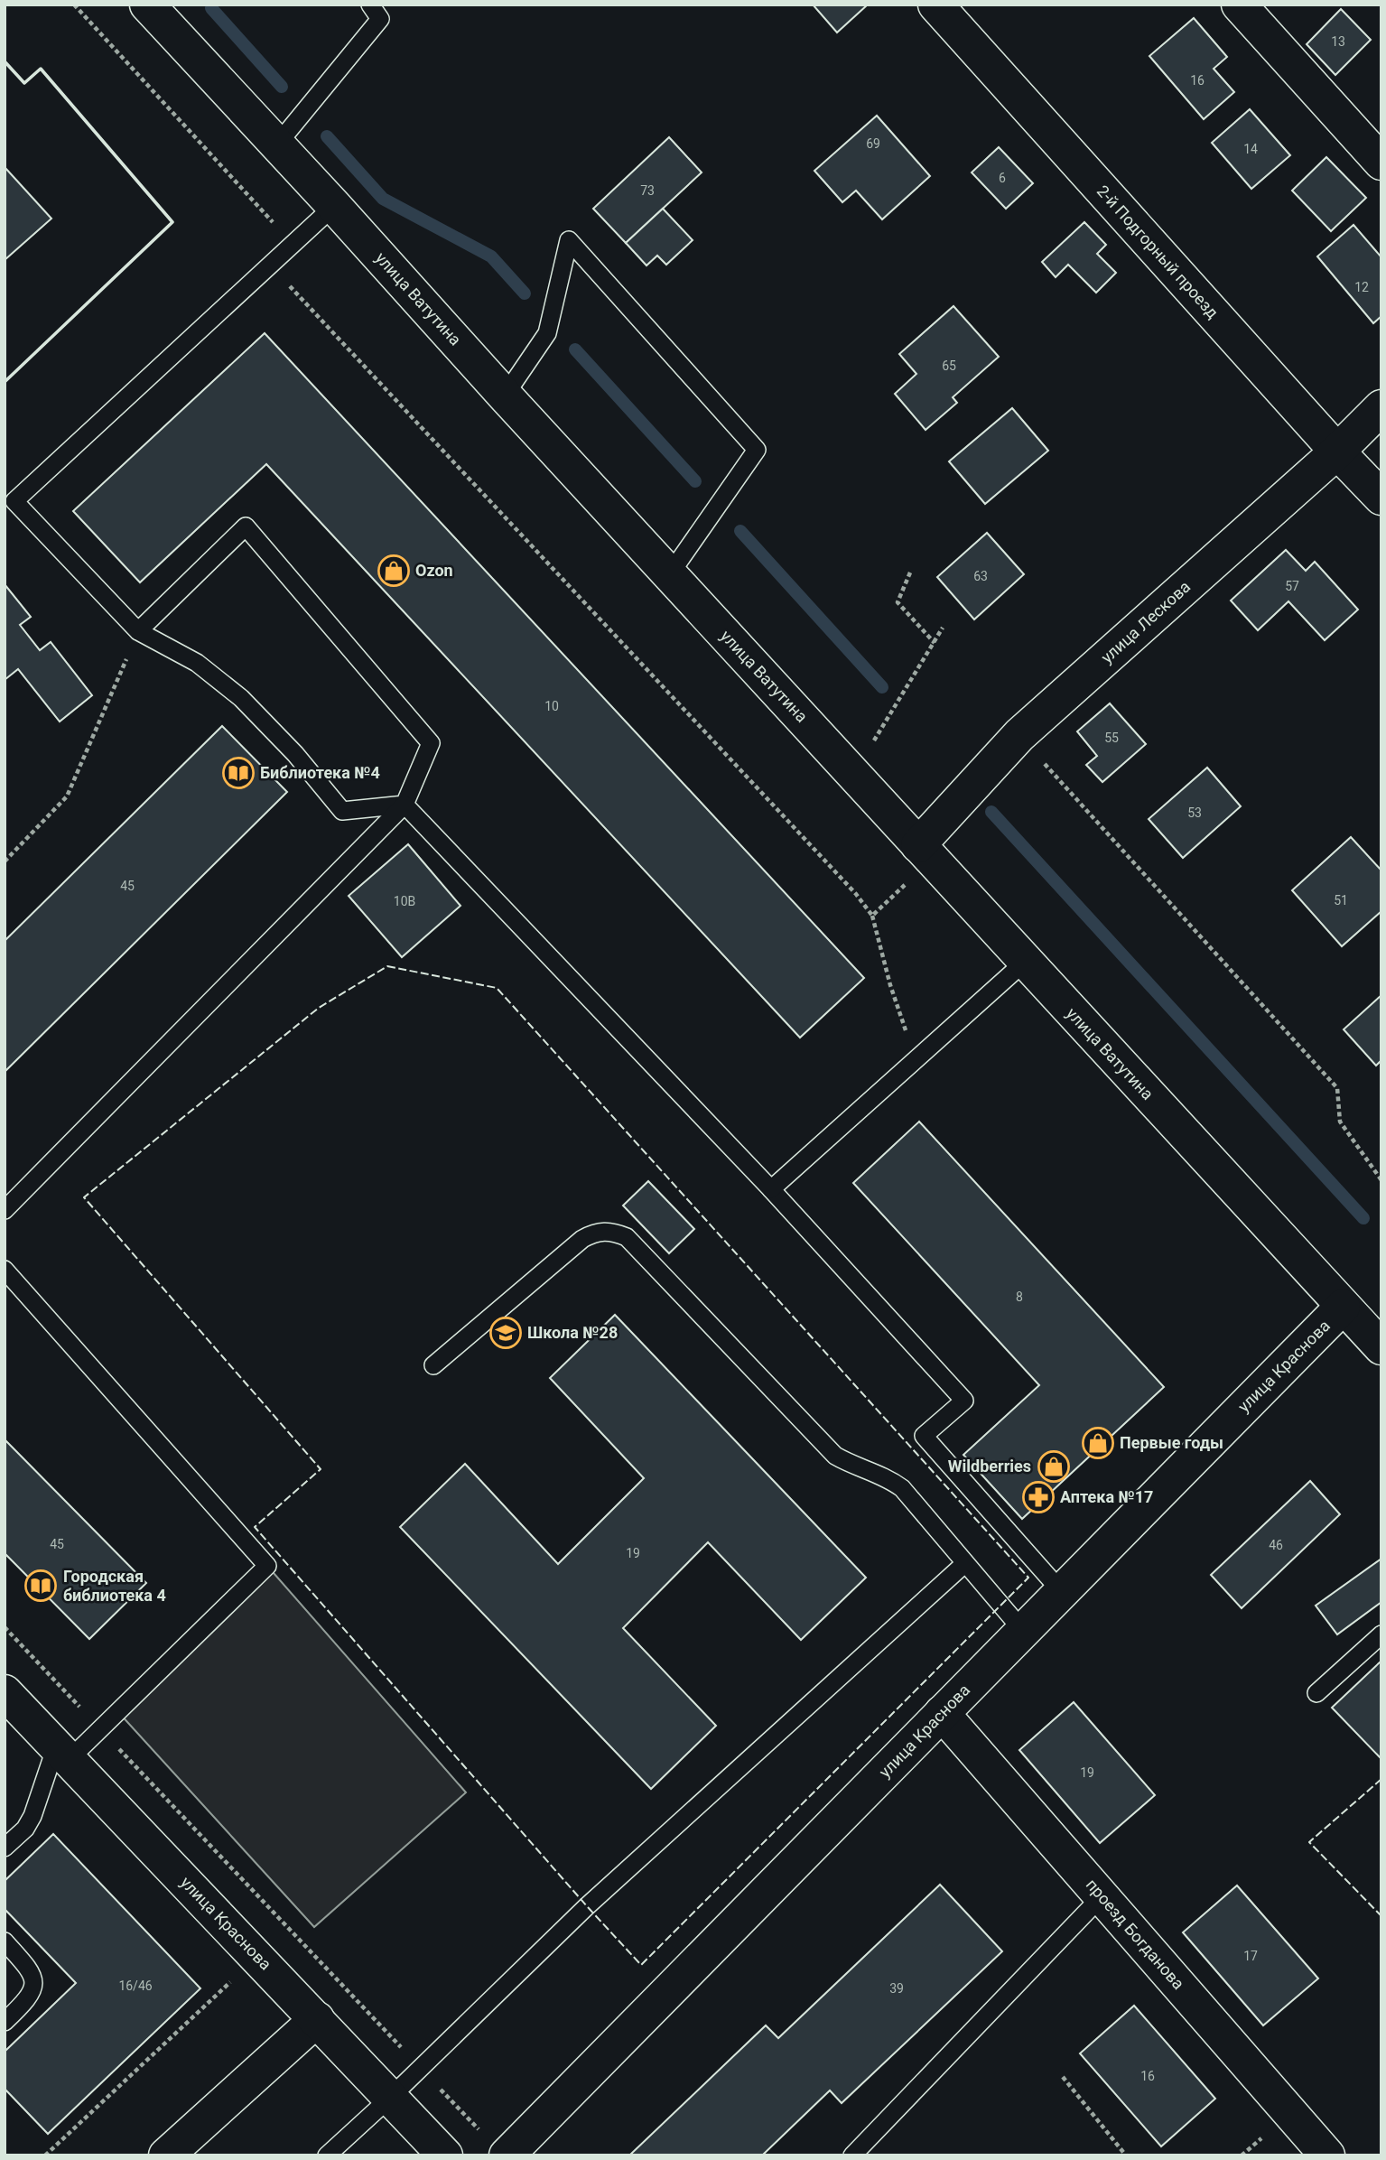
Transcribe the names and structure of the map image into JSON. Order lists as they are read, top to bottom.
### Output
{
  "streets": {
    "street": [
      "2-й Подгорный проезд",
      "улица Ватутина",
      "улица Лескова",
      "улица Краснова",
      "проезд Богданова"
    ]
  },
  "crossings": [
    ["2-й Подгорный проезд", "улица Лескова"],
    ["улица Ватутина", "улица Лескова"],
    ["улица Ватутина", "улица Краснова"],
    ["улица Краснова", "проезд Богданова"]
  ],
  "places": {
    "shop": ["Ozon", "Первые годы", "Wildberries"],
    "library": ["Библиотека №4", "Городская библиотека 4"],
    "school or university": ["Школа №28"],
    "pharmacy": ["Аптека №17"]
  },
  "house_numbers": [
    "13",
    "16",
    "69",
    "14",
    "6",
    "73",
    "12",
    "65",
    "63",
    "57",
    "10",
    "55",
    "53",
    "45",
    "51",
    "10В",
    "8",
    "45",
    "46",
    "19",
    "19",
    "17",
    "16/46",
    "39",
    "16"
  ]
}
